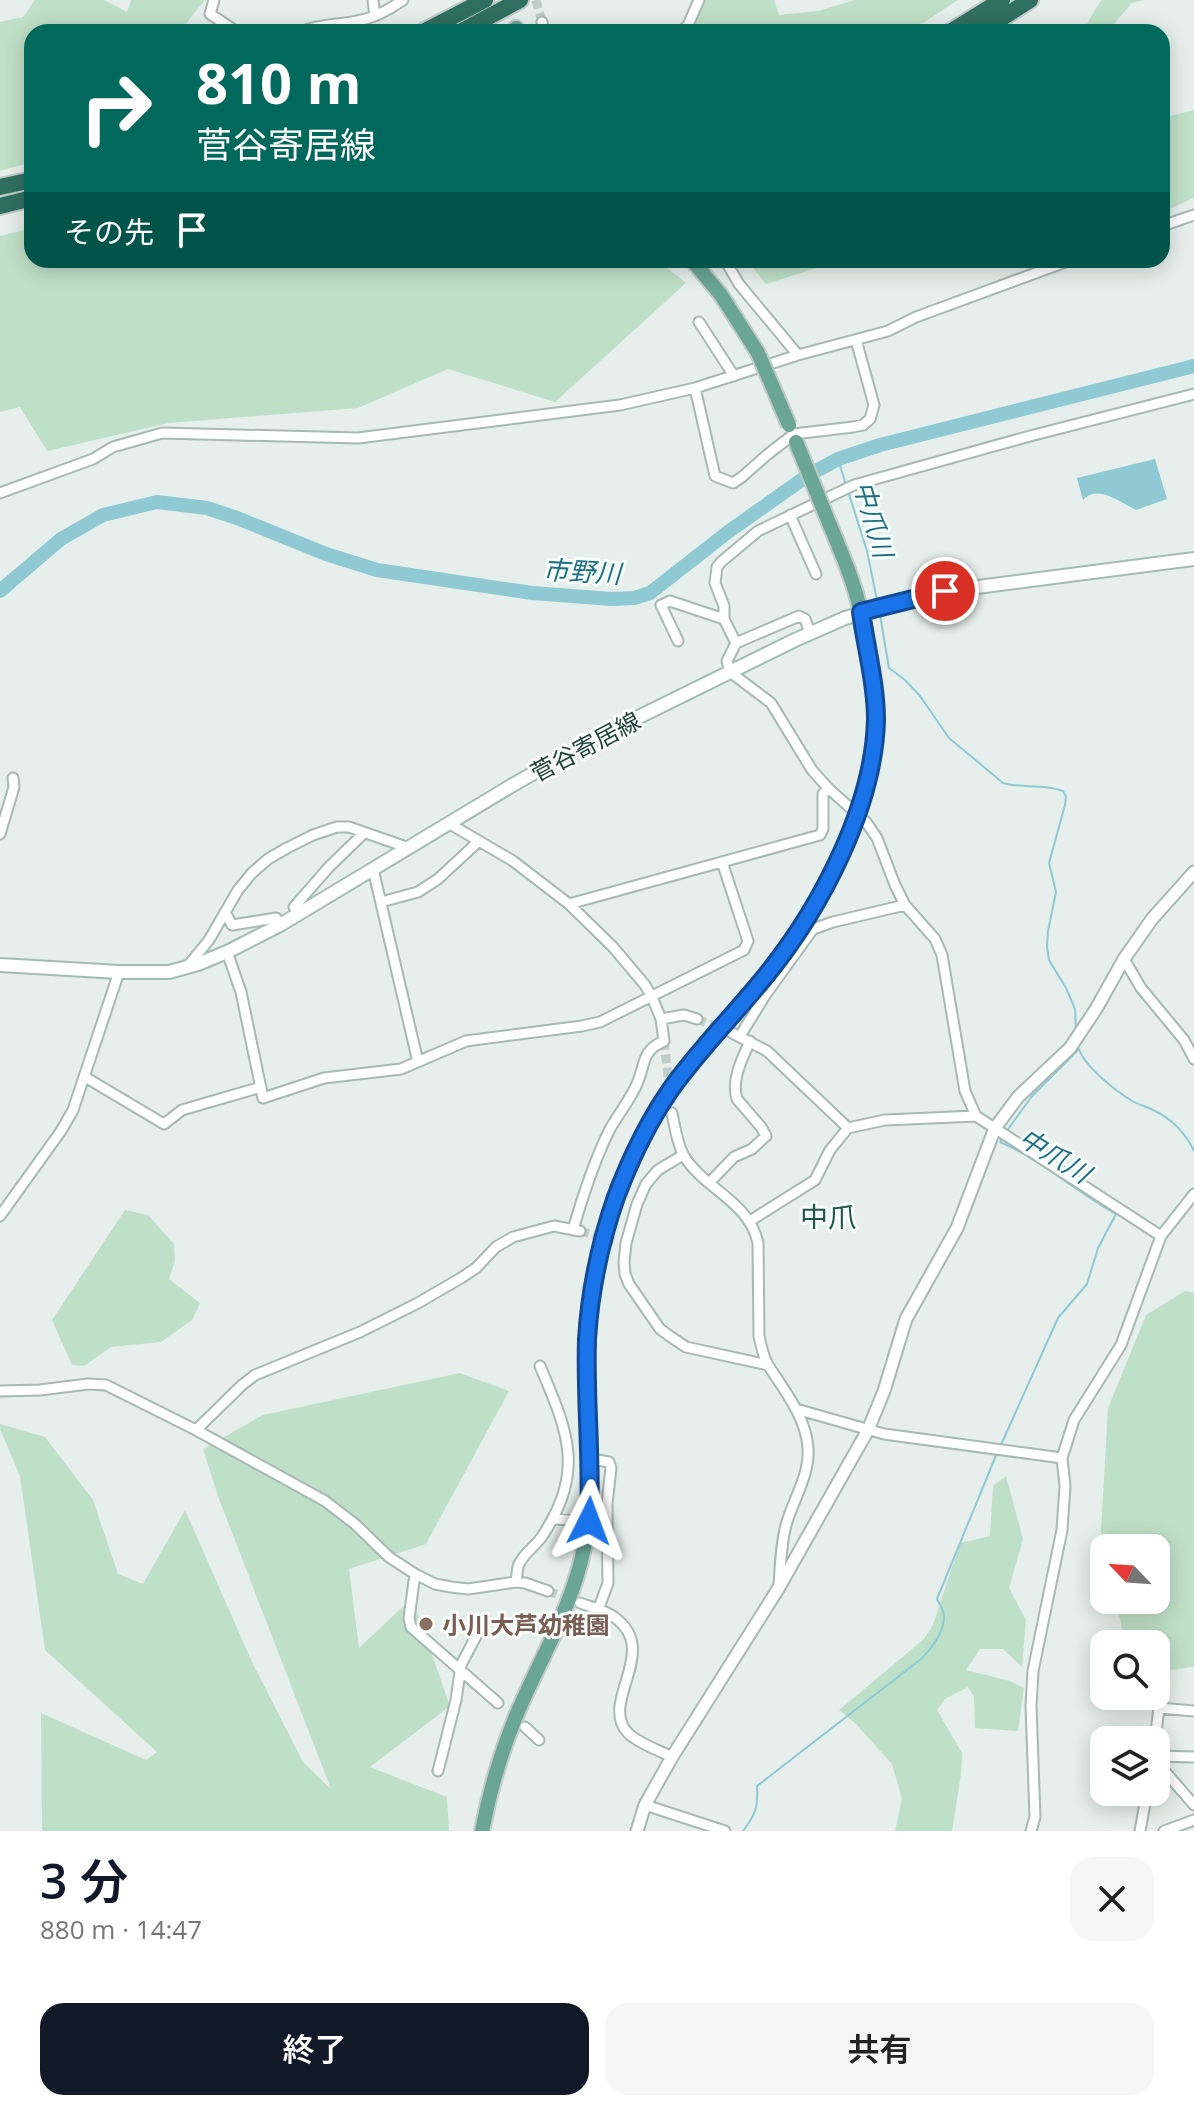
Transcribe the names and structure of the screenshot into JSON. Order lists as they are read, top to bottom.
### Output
{
  "streets": {
    "main road": ["菅谷寄居線"]
  },
  "districts": ["中爪"],
  "water": ["中爪川", "市野川"],
  "places": ["小川大芦幼稚園"],
  "north": "top left",
  "page": {
    "turn": ["810 m", "菅谷寄居線"],
    "then": "その先",
    "heading": ["3 分", "880 m · 14:47"],
    "buttons": ["終了", "共有"]
  }
}
